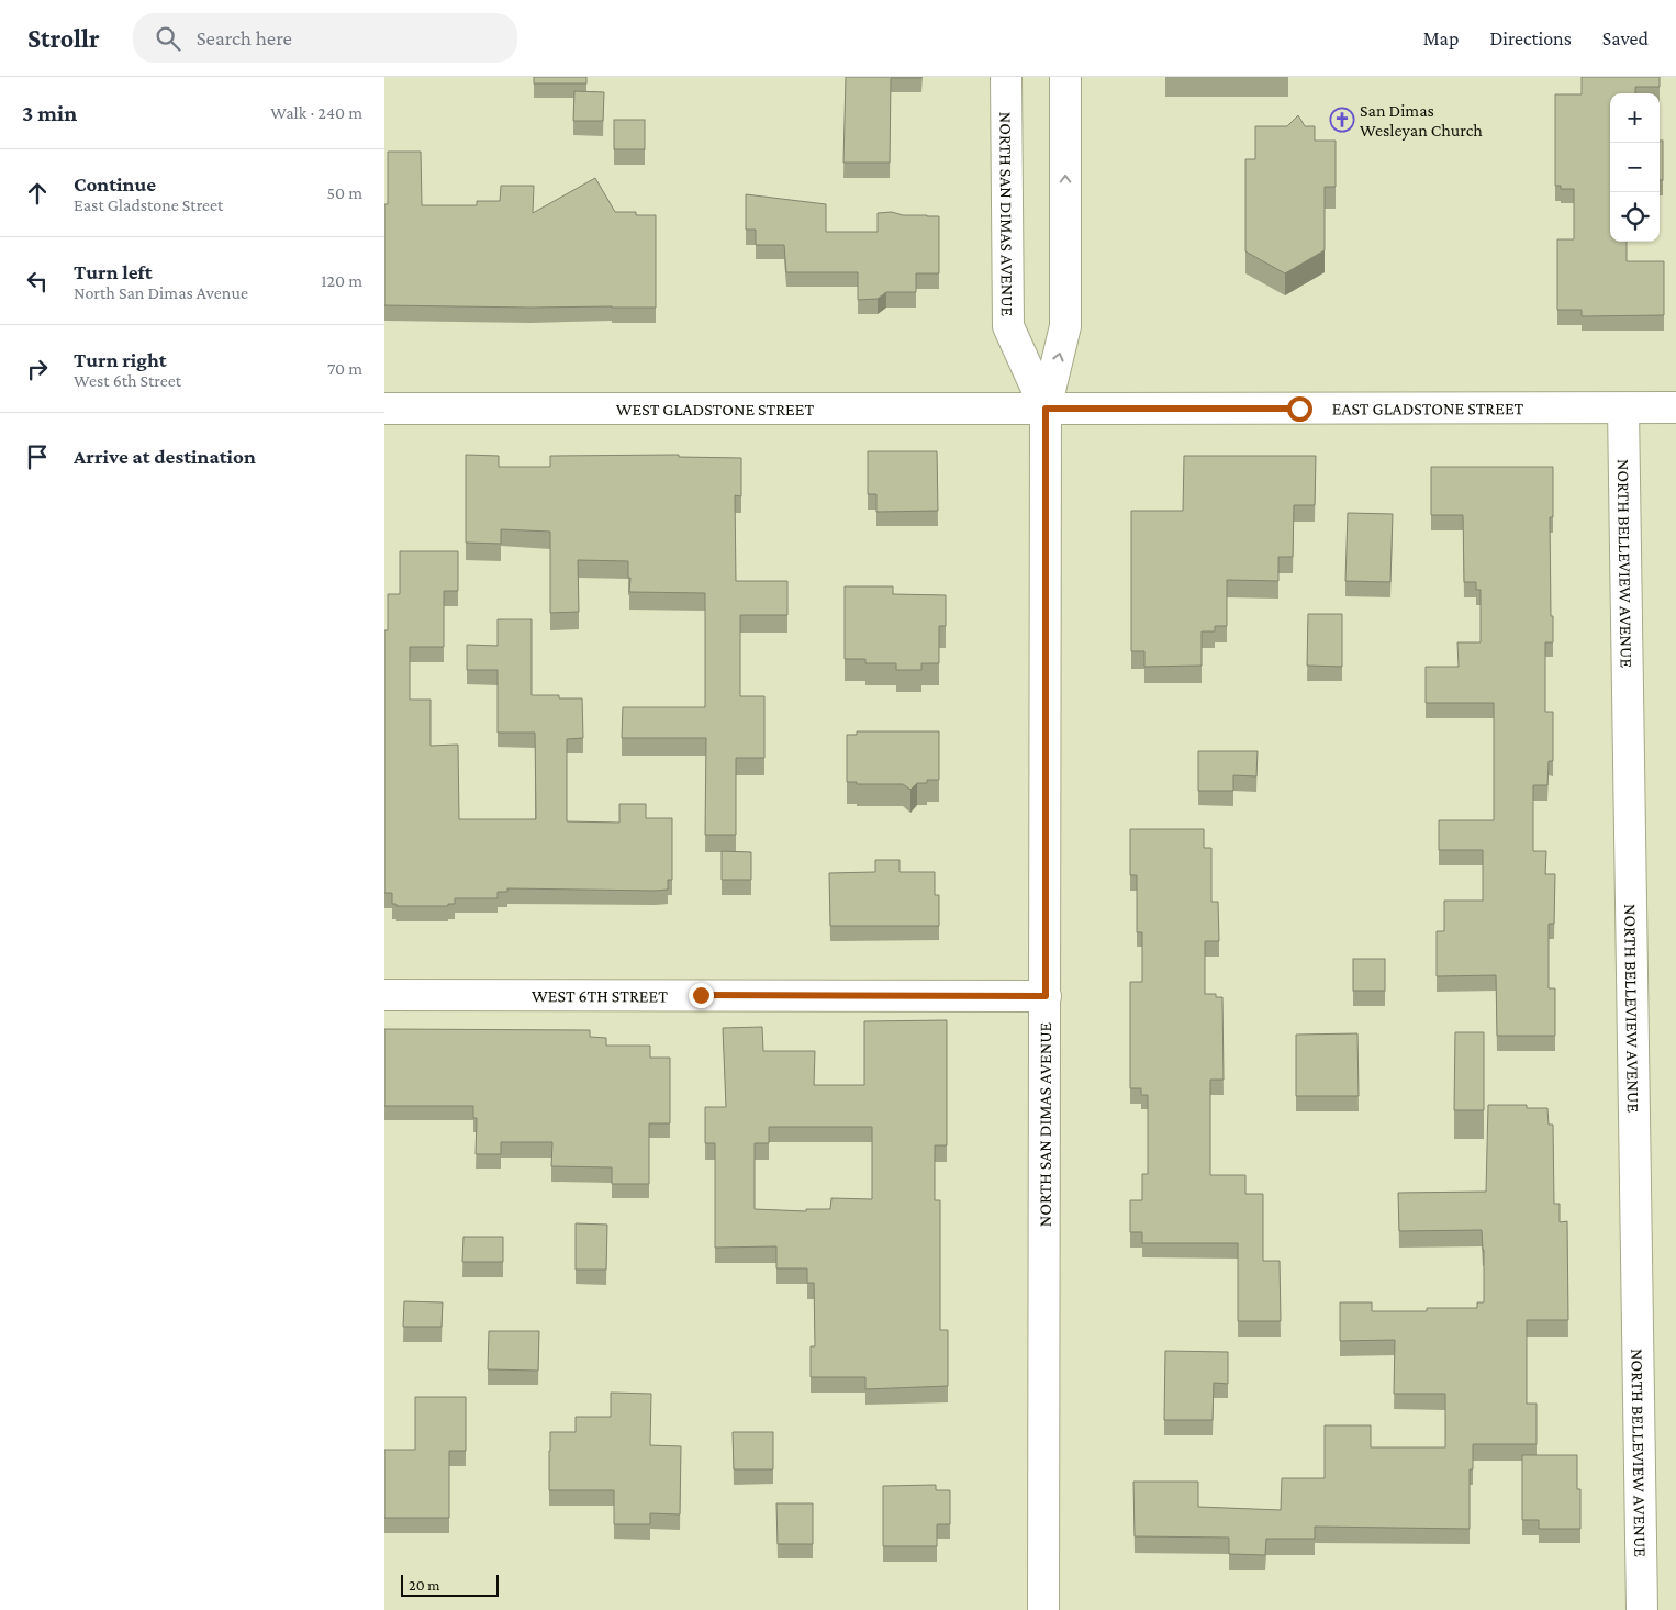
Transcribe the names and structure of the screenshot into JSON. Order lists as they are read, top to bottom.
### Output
{
  "streets": {
    "main road": [
      "NORTH SAN DIMAS AVENUE",
      "WEST GLADSTONE STREET",
      "EAST GLADSTONE STREET",
      "NORTH BELLEVIEW AVENUE",
      "WEST 6TH STREET"
    ]
  },
  "crossings": [
    ["NORTH SAN DIMAS AVENUE", "WEST GLADSTONE STREET"],
    ["NORTH SAN DIMAS AVENUE", "EAST GLADSTONE STREET"],
    ["NORTH SAN DIMAS AVENUE", "WEST 6TH STREET"],
    ["WEST GLADSTONE STREET", "EAST GLADSTONE STREET"],
    ["EAST GLADSTONE STREET", "NORTH BELLEVIEW AVENUE"]
  ],
  "places": {
    "church": ["San Dimas Wesleyan Church"]
  },
  "scale_bar": "20 m",
  "page": {
    "header": "Strollr",
    "search": "Search here",
    "nav": ["Map", "Directions", "Saved"],
    "heading": ["3 min", "Walk · 240 m"],
    "map_buttons": ["+", "−"],
    "list": [
      ["Continue", "East Gladstone Street", "50 m"],
      ["Turn left", "North San Dimas Avenue", "120 m"],
      ["Turn right", "West 6th Street", "70 m"],
      "Arrive at destination"
    ],
    "scale": "20 m"
  }
}
